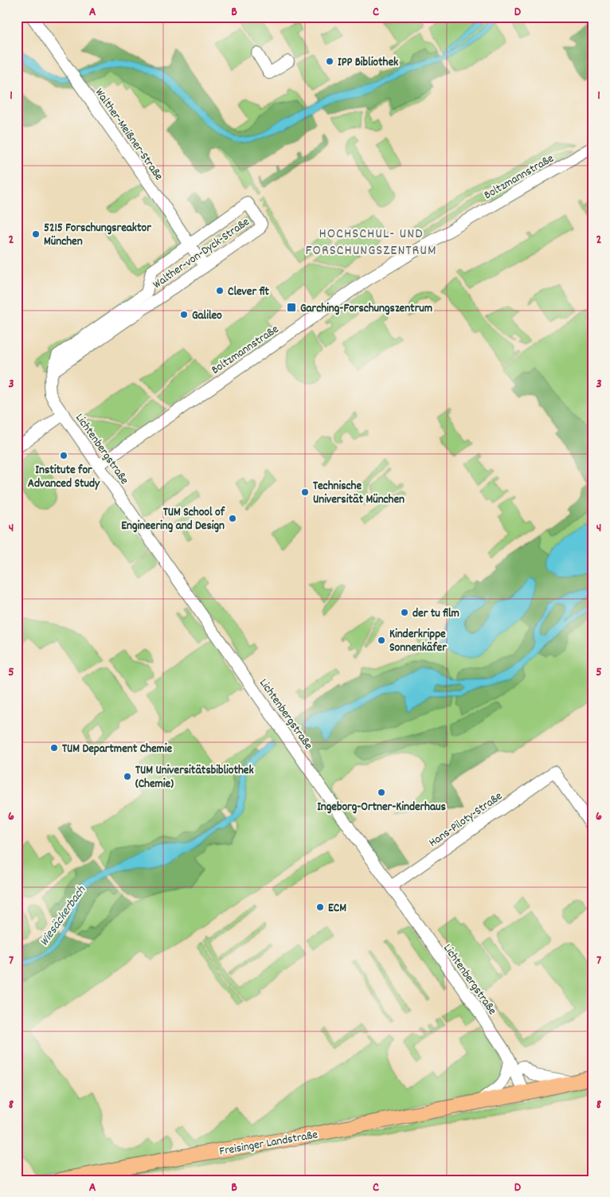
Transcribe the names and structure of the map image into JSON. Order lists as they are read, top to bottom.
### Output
{
  "streets": {
    "main road": ["Freisinger Landstraße"],
    "street": [
      "Walther-Meißner-Straße",
      "Boltzmannstraße",
      "Walther-von-Dyck-Straße",
      "Lichtenbergstraße",
      "Hans-Piloty-Straße"
    ]
  },
  "crossings": [
    ["Walther-Meißner-Straße", "Walther-von-Dyck-Straße"],
    ["Boltzmannstraße", "Lichtenbergstraße"],
    ["Walther-von-Dyck-Straße", "Lichtenbergstraße"],
    ["Lichtenbergstraße", "Hans-Piloty-Straße"],
    ["Lichtenbergstraße", "Freisinger Landstraße"]
  ],
  "districts": ["HOCHSCHUL- UND FORSCHUNGSZENTRUM"],
  "water": ["Wiesäckerbach"],
  "places": {
    "other": [
      "IPP Bibliothek",
      "5215 Forschungsreaktor München",
      "Clever fit",
      "Galileo",
      "Institute for Advanced Study",
      "Technische Universität München",
      "TUM School of Engineering and Design",
      "der tu film",
      "Kinderkrippe Sonnenkäfer",
      "TUM Department Chemie",
      "TUM Universitätsbibliothek (Chemie)",
      "Ingeborg-Ortner-Kinderhaus",
      "ECM"
    ],
    "transit": ["Garching-Forschungszentrum"]
  },
  "grid": {
    "columns": [
      "A",
      "B",
      "C",
      "D"
    ],
    "rows": [
      "1",
      "2",
      "3",
      "4",
      "5",
      "6",
      "7",
      "8"
    ]
  }
}
